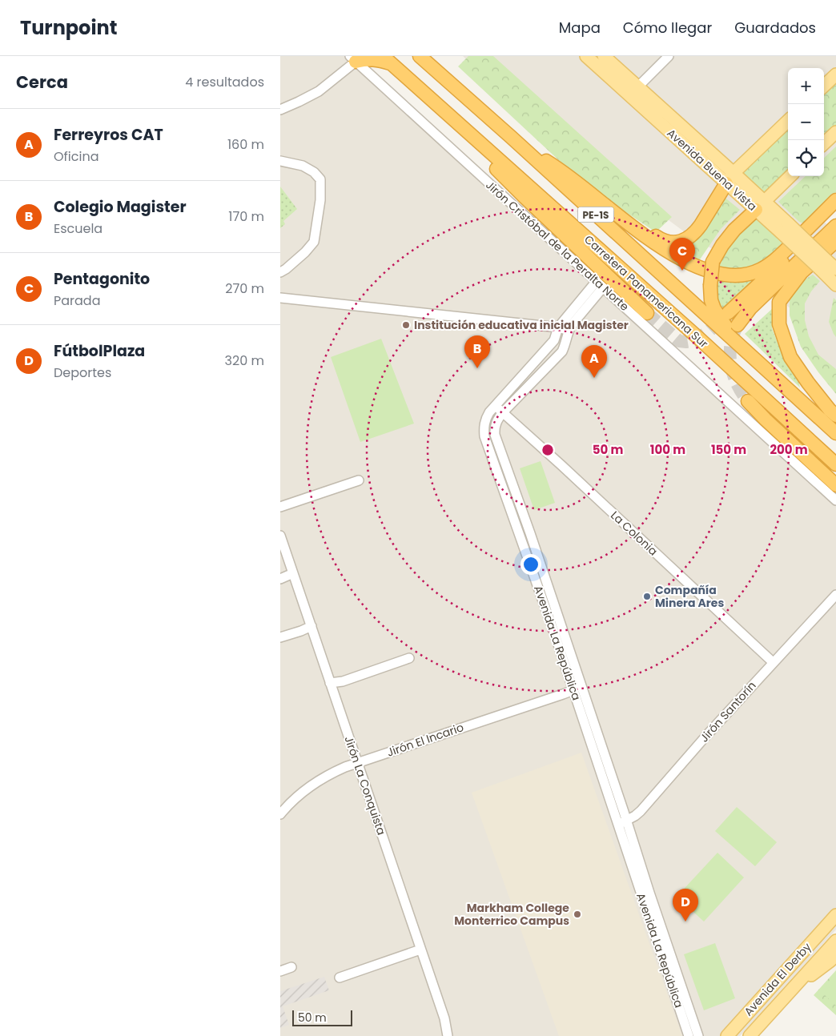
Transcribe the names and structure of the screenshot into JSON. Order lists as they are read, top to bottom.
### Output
{
  "streets": {
    "highway": ["PE-1S", "Carretera Panamericana Sur"],
    "main road": ["Avenida Buena Vista", "Avenida El Derby"],
    "street": [
      "Jirón Cristóbal de la Peralta Norte",
      "La Colonia",
      "Avenida La República",
      "Jirón Santorín",
      "Jirón El Incario",
      "Jirón La Conquista"
    ]
  },
  "crossings": [
    ["Jirón Cristóbal de la Peralta Norte", "Avenida La República"],
    ["La Colonia", "Avenida La República"],
    ["La Colonia", "Jirón Santorín"],
    ["Avenida La República", "Jirón Santorín"],
    ["Avenida La República", "Jirón El Incario"],
    ["Jirón El Incario", "Jirón La Conquista"]
  ],
  "places": ["Institución educativa inicial Magister", "Compañía Minera Ares", "Markham College Monterrico Campus"],
  "scale_bar": "50 m",
  "page": {
    "header": "Turnpoint",
    "nav": ["Mapa", "Cómo llegar", "Guardados"],
    "heading": ["Cerca", "4 resultados"],
    "map_buttons": ["+", "−"],
    "list": [
      {
        "mark": "A",
        "name": "Ferreyros CAT",
        "note": "Oficina",
        "value": "160 m"
      },
      {
        "mark": "B",
        "name": "Colegio Magister",
        "note": "Escuela",
        "value": "170 m"
      },
      {
        "mark": "C",
        "name": "Pentagonito",
        "note": "Parada",
        "value": "270 m"
      },
      {
        "mark": "D",
        "name": "FútbolPlaza",
        "note": "Deportes",
        "value": "320 m"
      }
    ],
    "pins": [
      "C",
      "B",
      "A",
      "D"
    ],
    "scale": "50 m"
  },
  "rings": [
    "50 m",
    "100 m",
    "150 m",
    "200 m"
  ]
}
